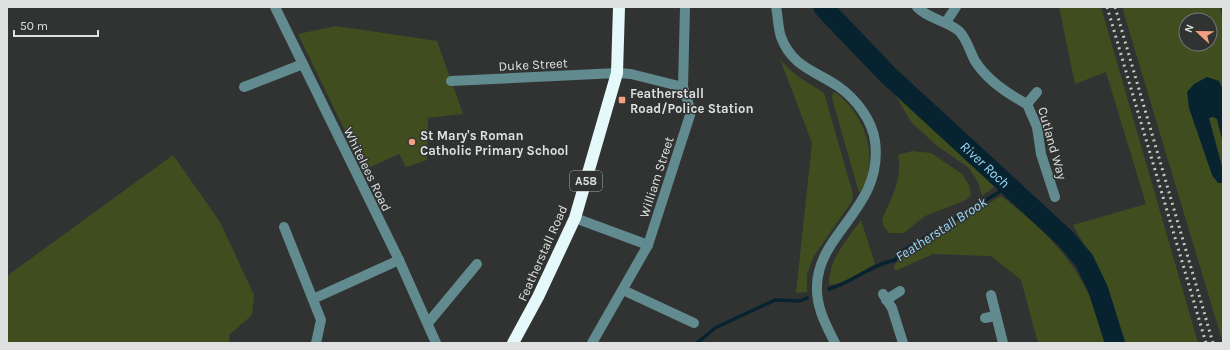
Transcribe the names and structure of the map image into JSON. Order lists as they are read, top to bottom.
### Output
{
  "streets": {
    "highway": ["A58", "Featherstall Road"],
    "street": [
      "Duke Street",
      "Cutland Way",
      "Whitelees Road",
      "William Street"
    ]
  },
  "crossings": [
    ["Duke Street", "William Street"],
    ["Duke Street", "Featherstall Road"]
  ],
  "water": ["River Roch", "Featherstall Brook"],
  "places": {
    "transit": ["Featherstall Road/Police Station"],
    "other": ["St Mary's Roman Catholic Primary School"]
  },
  "scale_bar": "50 m",
  "north": "left"
}
